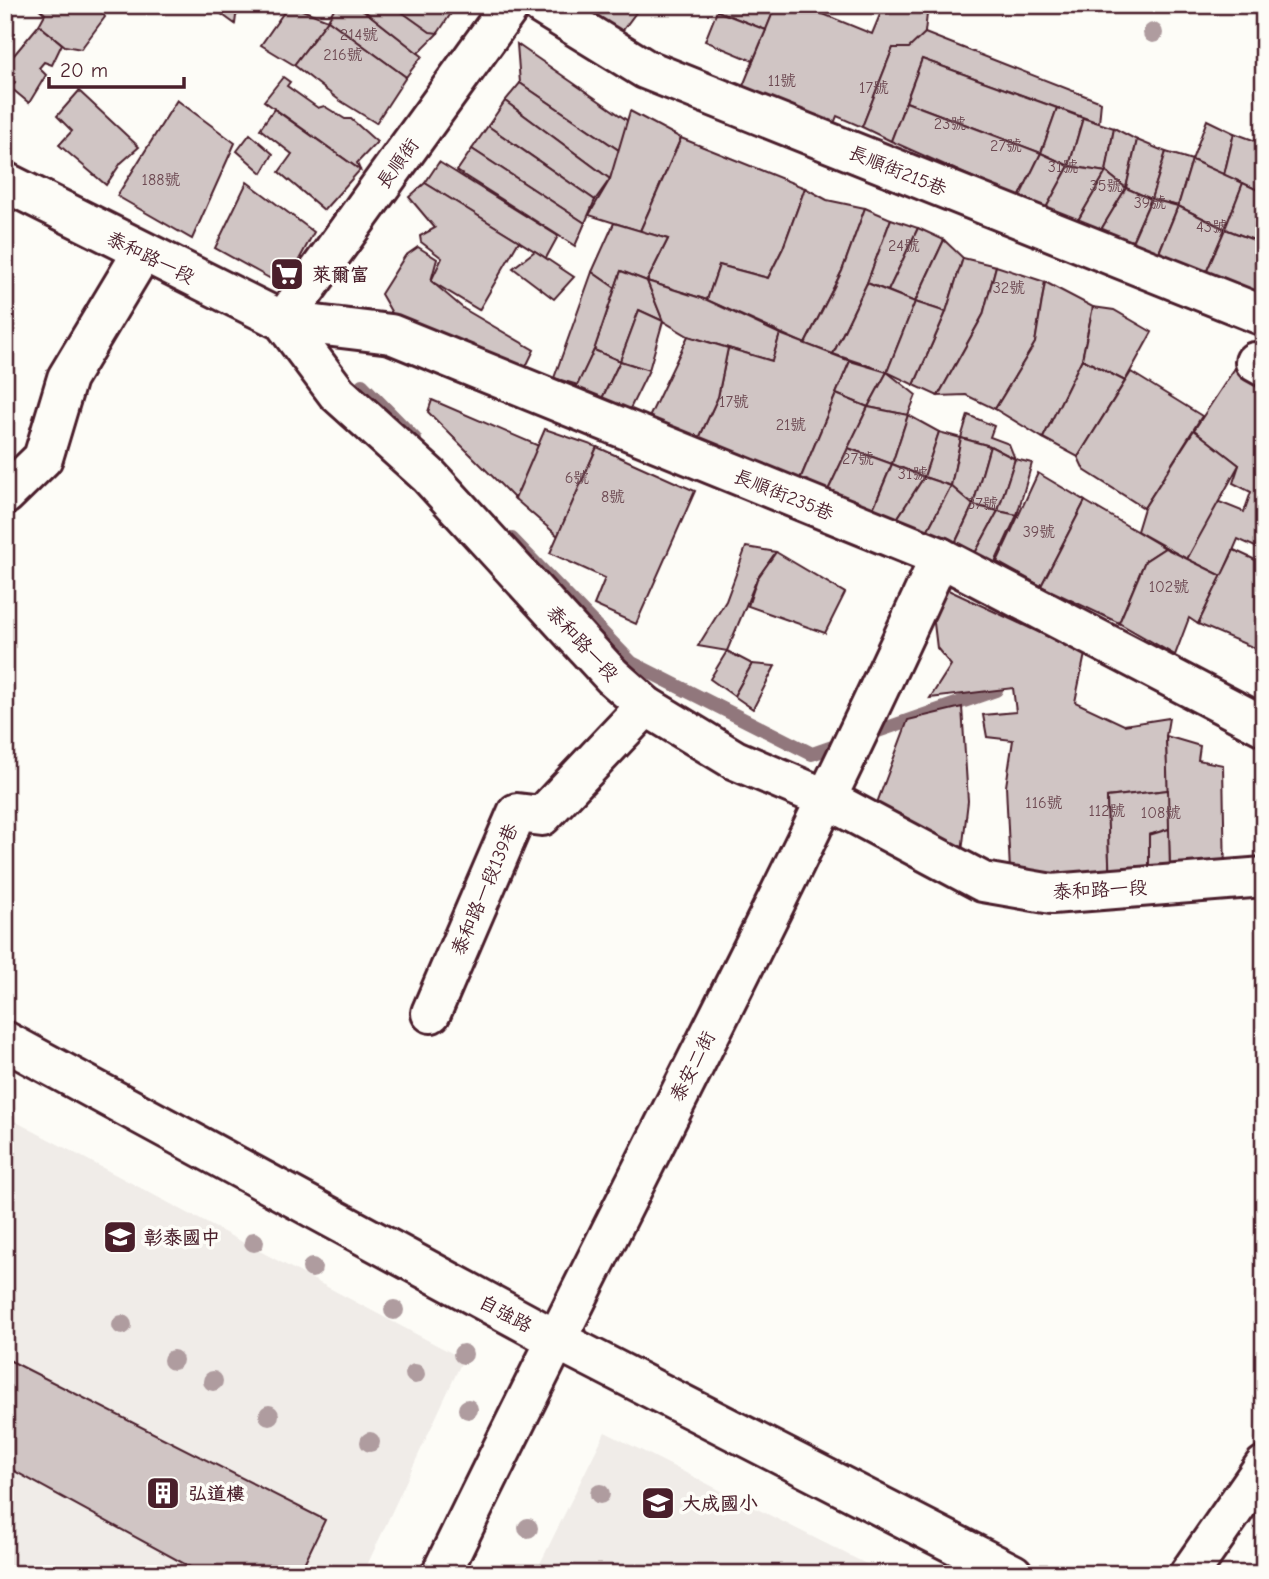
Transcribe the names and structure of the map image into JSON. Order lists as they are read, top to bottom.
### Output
{
  "streets": {
    "street": [
      "長順街",
      "長順街215巷",
      "泰和路一段",
      "長順街235巷",
      "泰和路一段139巷",
      "泰安二街",
      "自強路"
    ]
  },
  "crossings": [
    ["長順街", "泰和路一段"],
    ["長順街", "長順街235巷"],
    ["泰和路一段", "長順街235巷"],
    ["泰和路一段", "泰和路一段139巷"],
    ["泰和路一段", "泰安二街"],
    ["長順街235巷", "泰安二街"],
    ["泰安二街", "自強路"]
  ],
  "places": {
    "supermarket": ["萊爾富"],
    "school or university": ["彰泰國中", "大成國小"],
    "building": ["弘道樓"]
  },
  "house_numbers": [
    "214號",
    "216號",
    "11號",
    "17號",
    "23號",
    "27號",
    "31號",
    "188號",
    "35號",
    "39號",
    "43號",
    "24號",
    "32號",
    "17號",
    "21號",
    "27號",
    "31號",
    "6號",
    "8號",
    "37號",
    "39號",
    "102號",
    "116號",
    "112號",
    "108號"
  ],
  "scale_bar": "20 m"
}
